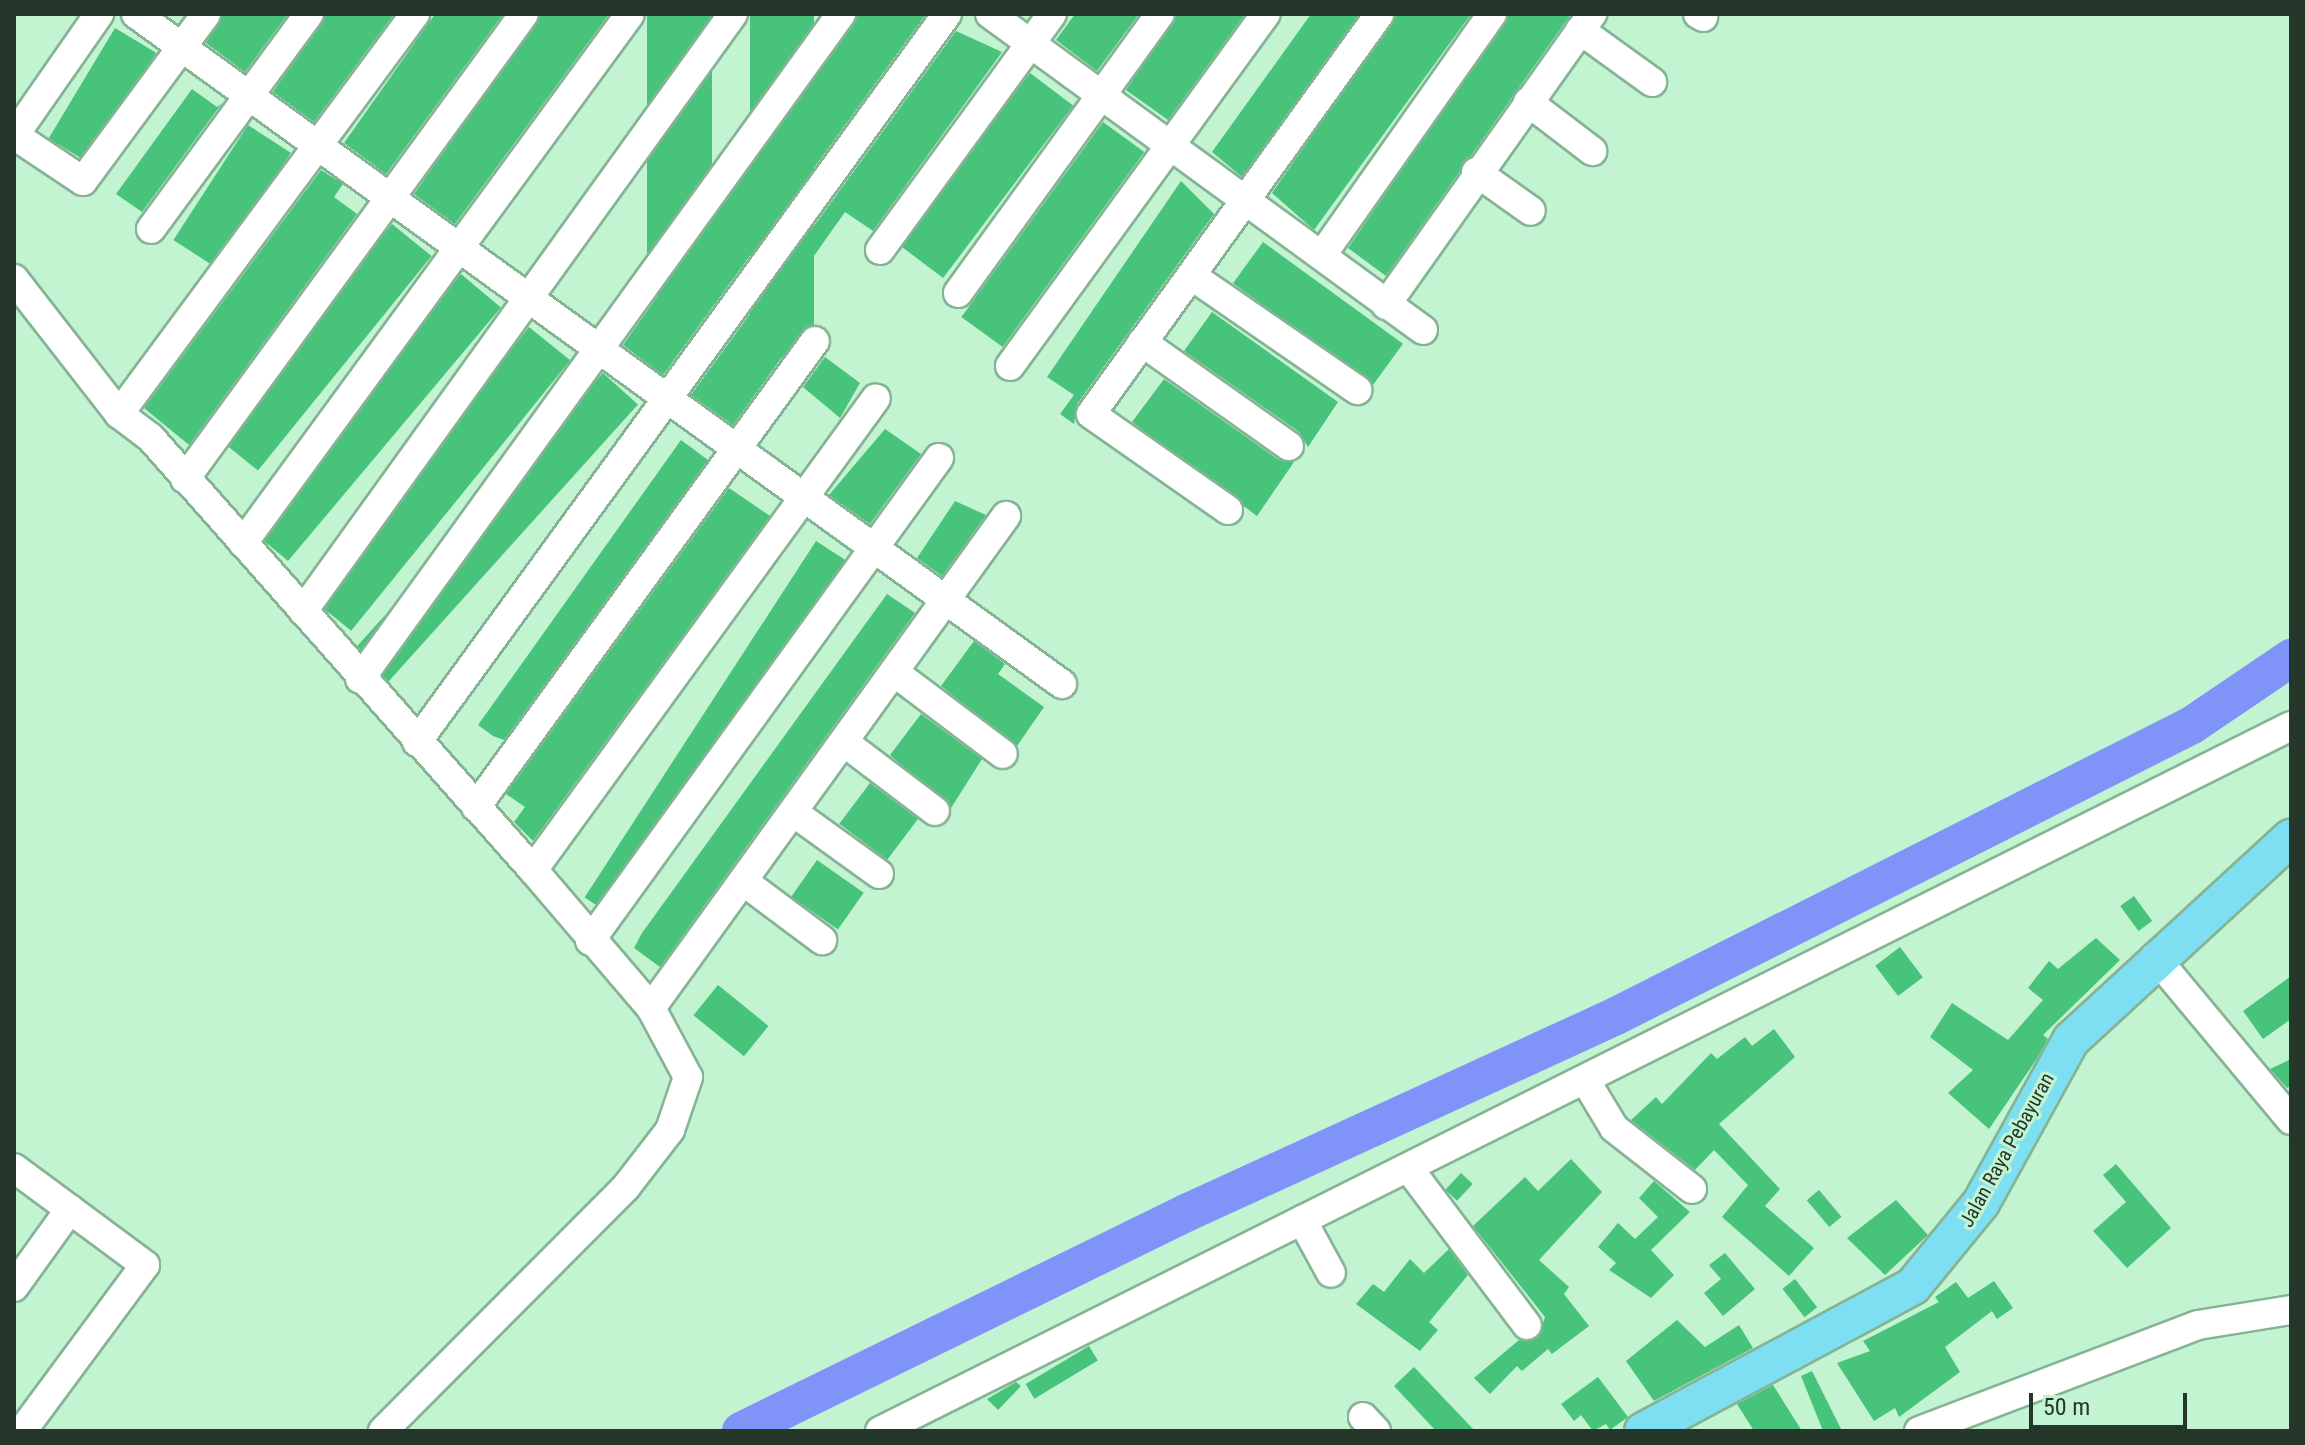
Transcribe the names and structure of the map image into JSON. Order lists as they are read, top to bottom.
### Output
{
  "streets": {
    "main road": ["Jalan Raya Pebayuran"]
  },
  "scale_bar": "50 m"
}
